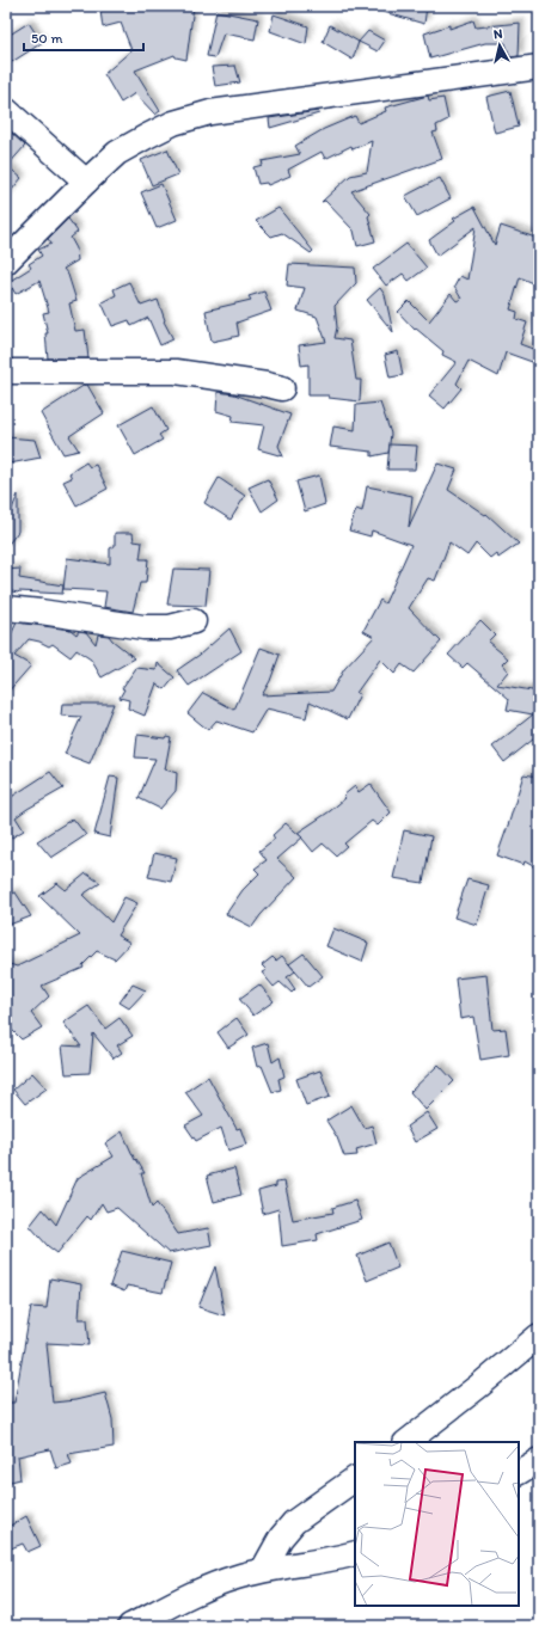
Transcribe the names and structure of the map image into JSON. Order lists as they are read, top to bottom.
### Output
{
  "scale_bar": "50 m",
  "north": "top"
}
